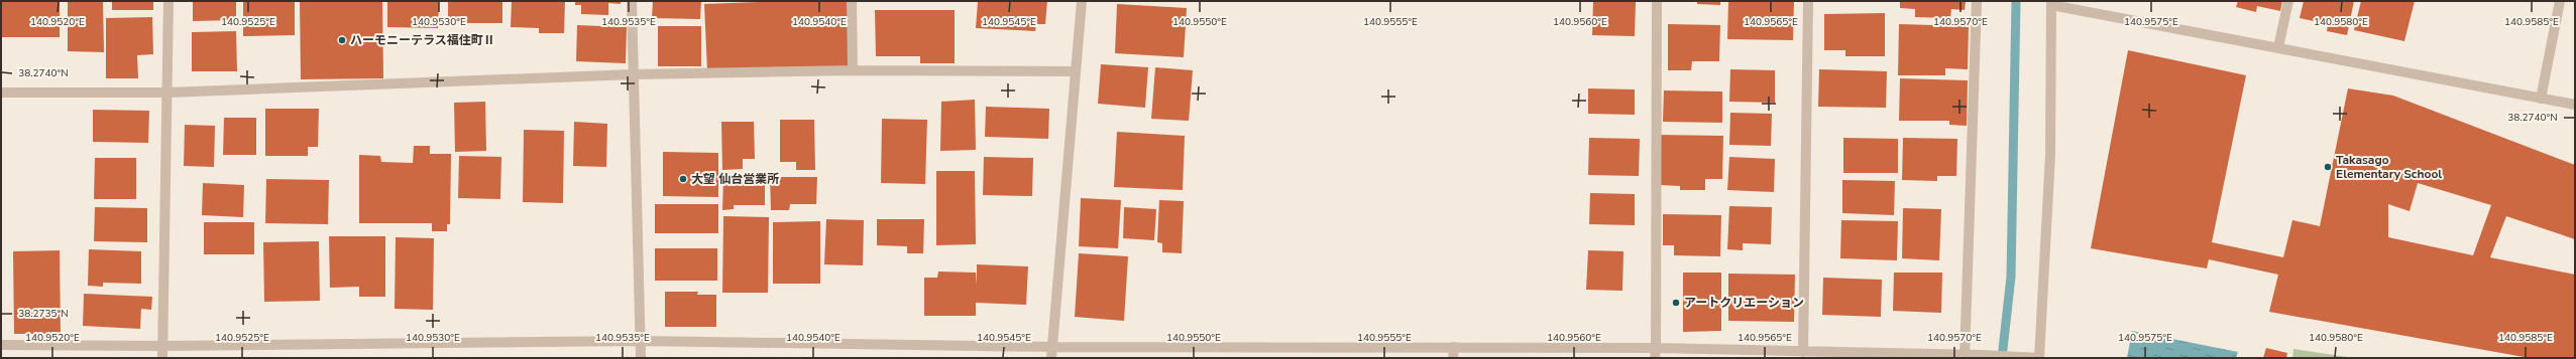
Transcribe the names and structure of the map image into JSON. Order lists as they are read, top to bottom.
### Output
{
  "places": [
    "ハーモニーテラス福住町Ⅱ",
    "Takasago Elementary School",
    "大望 仙台営業所",
    "アートクリエーション"
  ],
  "coordinates": [
    "140.9550°E",
    "140.9520°E",
    "140.9525°E",
    "140.9530°E",
    "140.9535°E",
    "140.9540°E",
    "140.9545°E",
    "140.9555°E",
    "140.9560°E",
    "140.9565°E",
    "140.9570°E",
    "140.9575°E",
    "140.9580°E",
    "140.9585°E",
    "38.2740°N",
    "38.2735°N"
  ]
}
